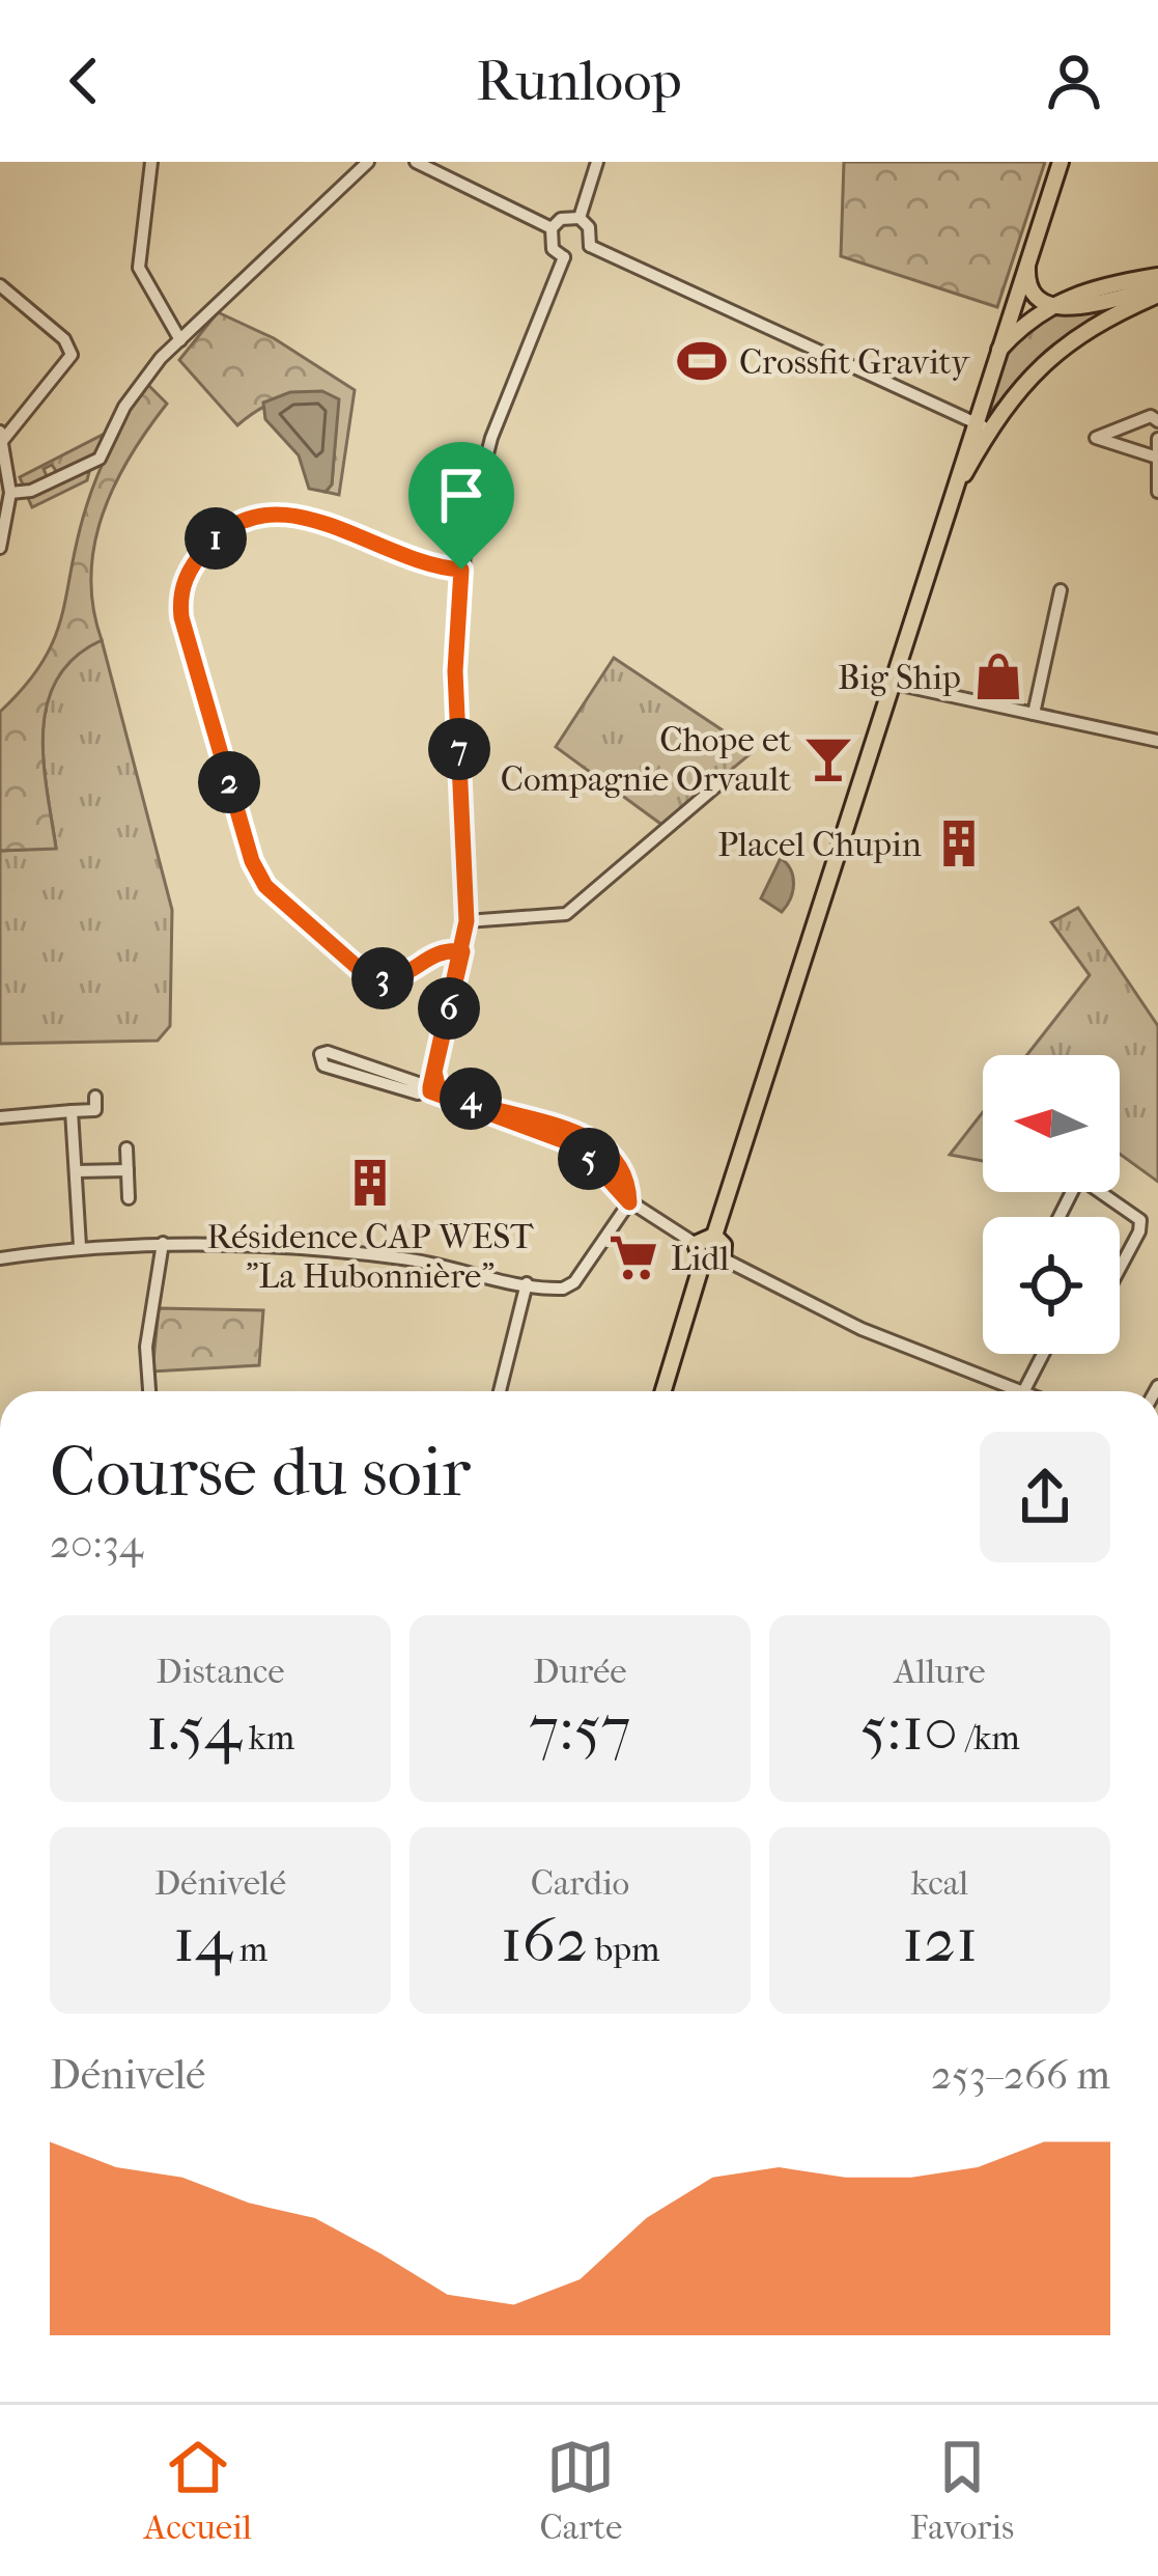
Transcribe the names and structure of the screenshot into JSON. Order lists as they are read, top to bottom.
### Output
{
  "places": {
    "sports": ["Crossfit Gravity"],
    "shop": ["Big Ship"],
    "bar": ["Chope et Compagnie Orvault"],
    "building": ["Placel Chupin", "Résidence CAP WEST \"La Hubonnière\""],
    "supermarket": ["Lidl"]
  },
  "north": "left",
  "page": {
    "header": "Runloop",
    "pins": [
      "1",
      "7",
      "2",
      "3",
      "6",
      "4",
      "5"
    ],
    "heading": ["Course du soir", "20:34"],
    "stats": [
      ["Distance", "1.54 km"],
      ["Durée", "7:57"],
      ["Allure", "5:10 /km"],
      ["Dénivelé", "14 m"],
      ["Cardio", "162 bpm"],
      ["kcal", "121"]
    ],
    "chart": ["Dénivelé", "253–266 m"],
    "tabs": ["Accueil", "Carte", "Favoris"]
  }
}
